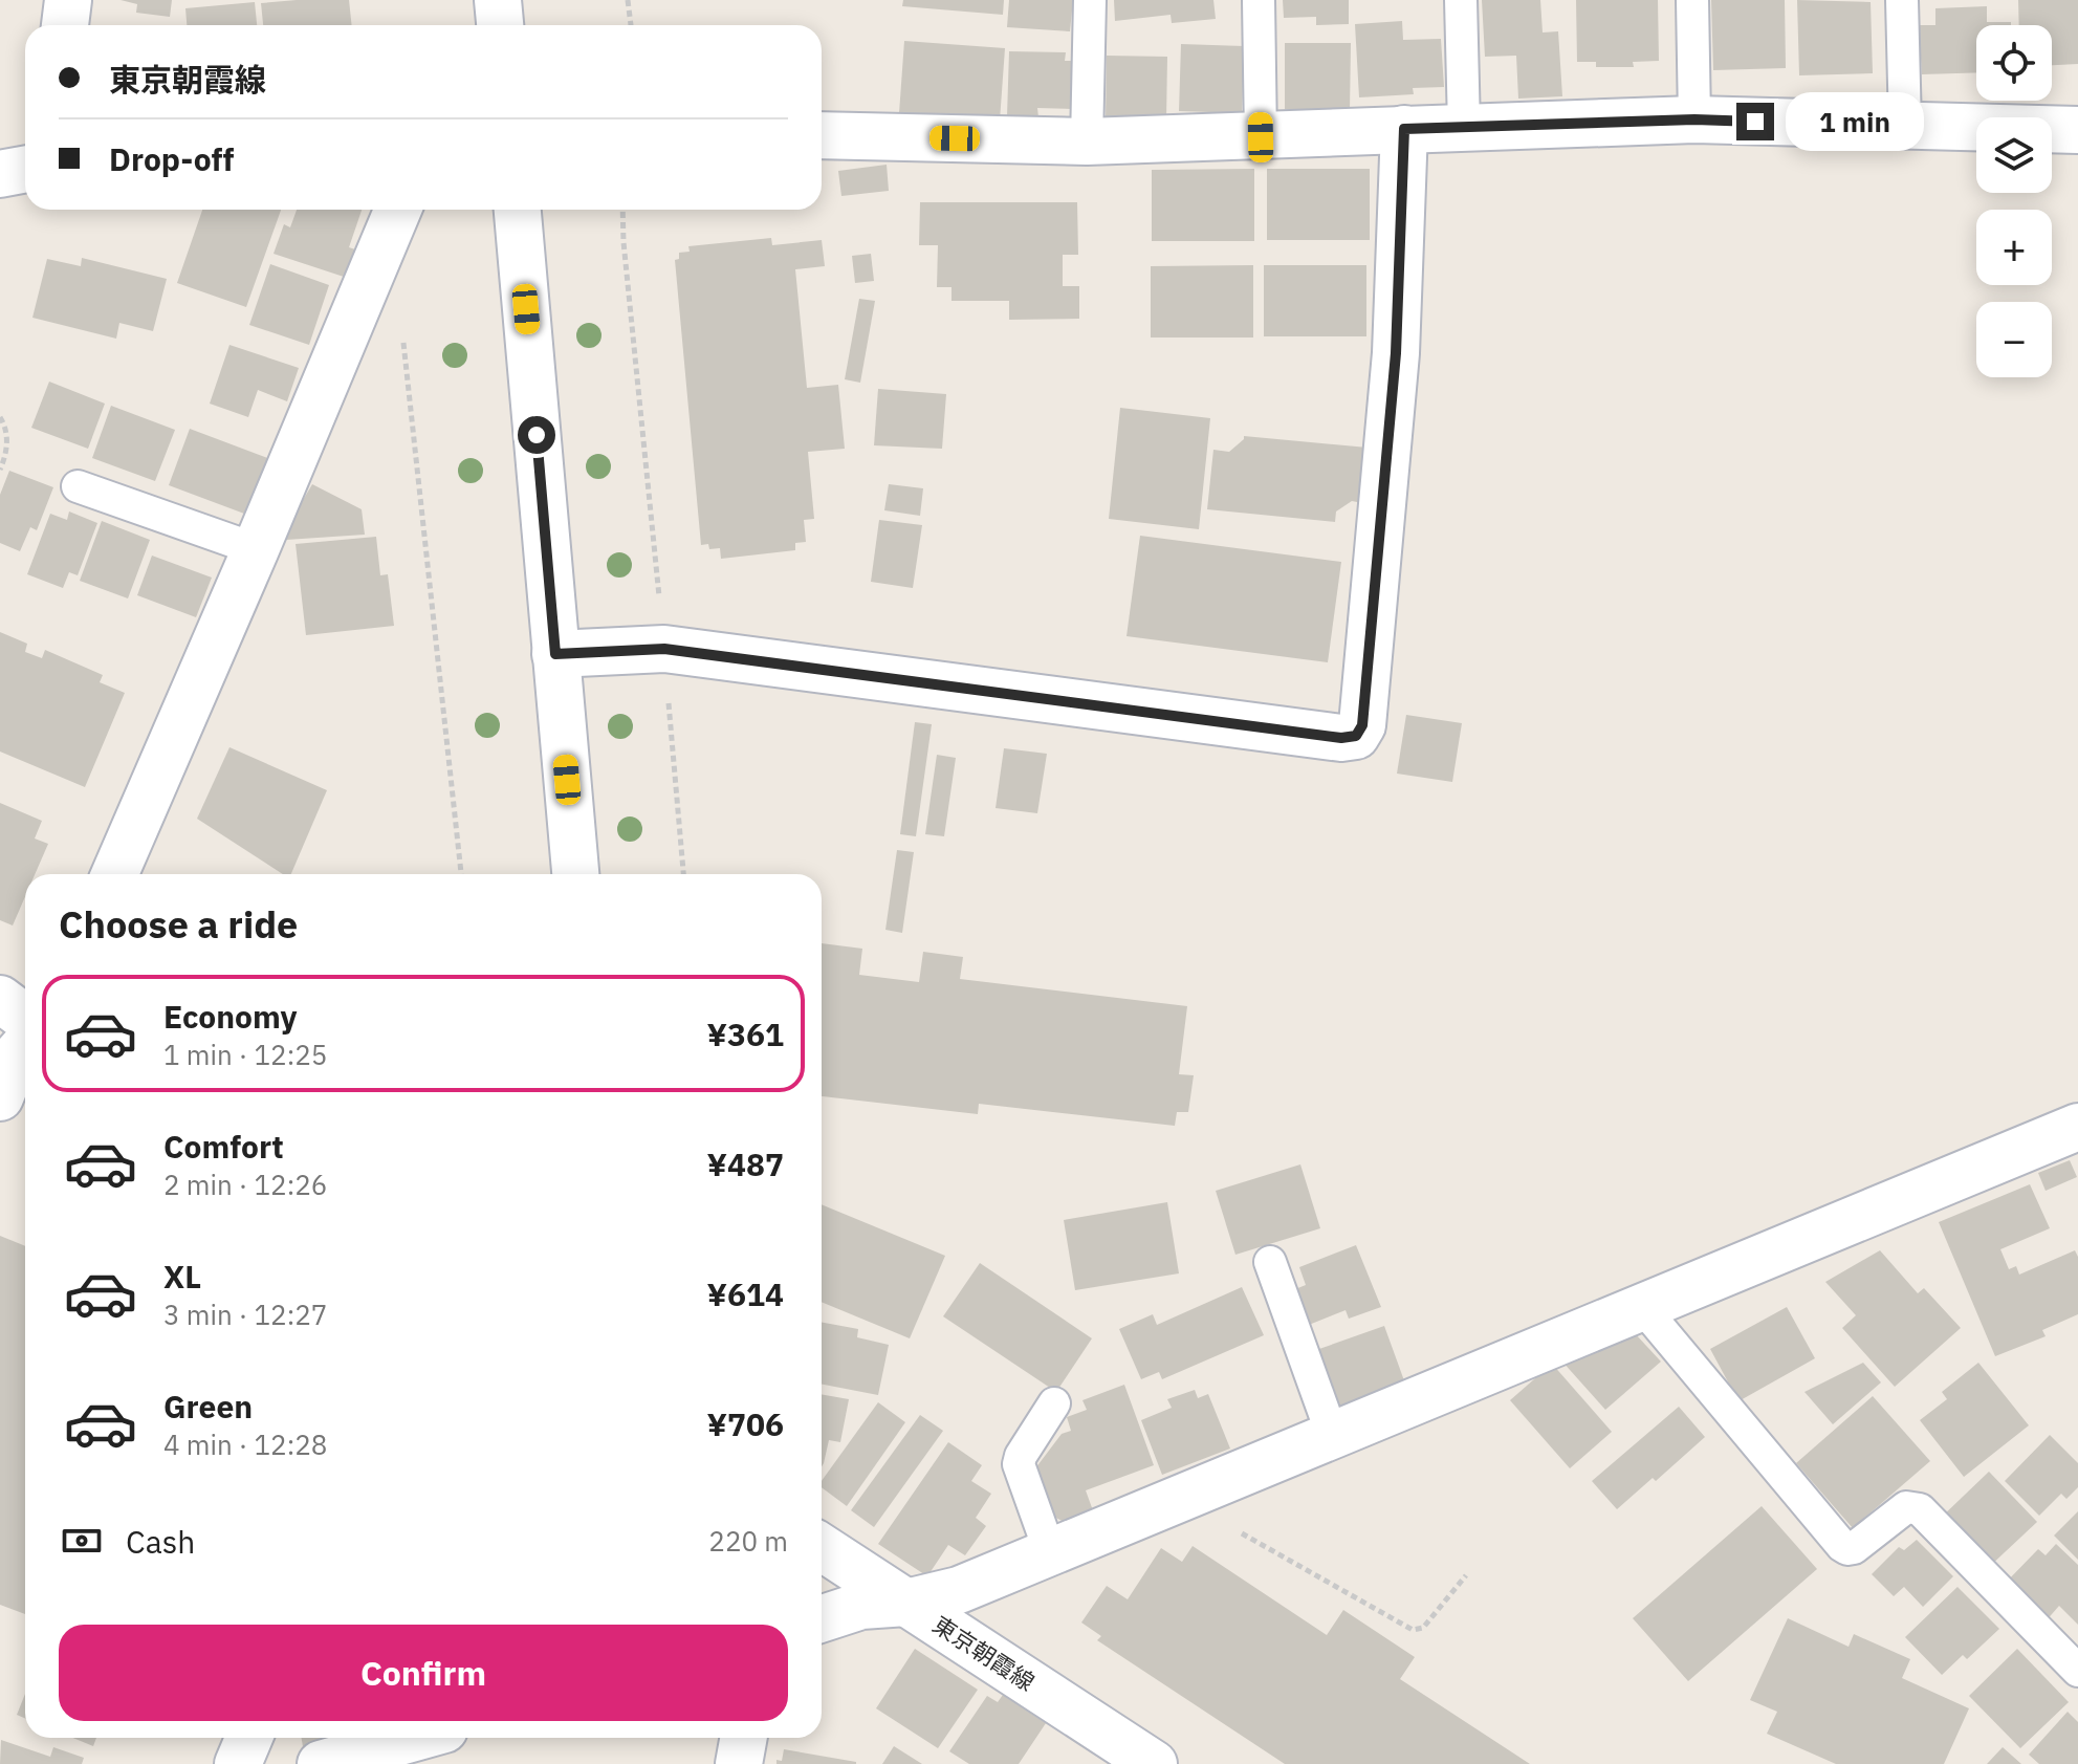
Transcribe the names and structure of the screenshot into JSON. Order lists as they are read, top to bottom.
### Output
{
  "streets": {
    "street": ["東京朝霞線"]
  },
  "page": {
    "map_buttons": ["+", "−"],
    "banner": ["東京朝霞線", "Drop-off"],
    "bubble": "1 min",
    "heading": "Choose a ride",
    "list": [
      {
        "name": "Economy",
        "note": "1 min · 12:25",
        "value": "¥361"
      },
      {
        "name": "Comfort",
        "note": "2 min · 12:26",
        "value": "¥487"
      },
      {
        "name": "XL",
        "note": "3 min · 12:27",
        "value": "¥614"
      },
      {
        "name": "Green",
        "note": "4 min · 12:28",
        "value": "¥706"
      }
    ],
    "pay": ["Cash", "220 m"],
    "buttons": "Confirm"
  }
}
